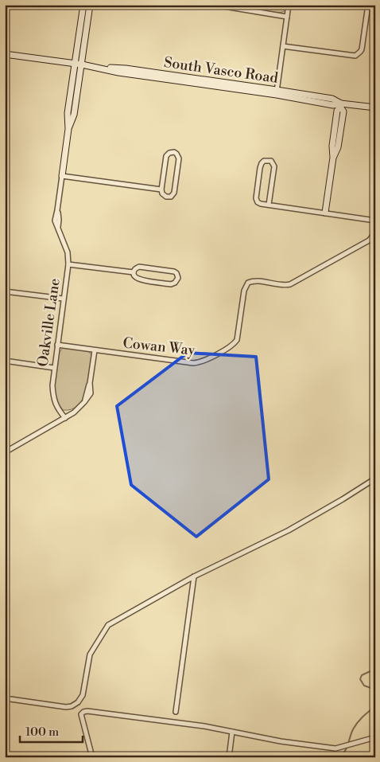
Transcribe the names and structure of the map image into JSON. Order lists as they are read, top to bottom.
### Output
{
  "streets": {
    "street": ["South Vasco Road", "Oakville Lane", "Cowan Way"]
  },
  "crossings": [
    ["South Vasco Road", "Oakville Lane"],
    ["Oakville Lane", "Cowan Way"]
  ],
  "scale_bar": "100 m"
}
